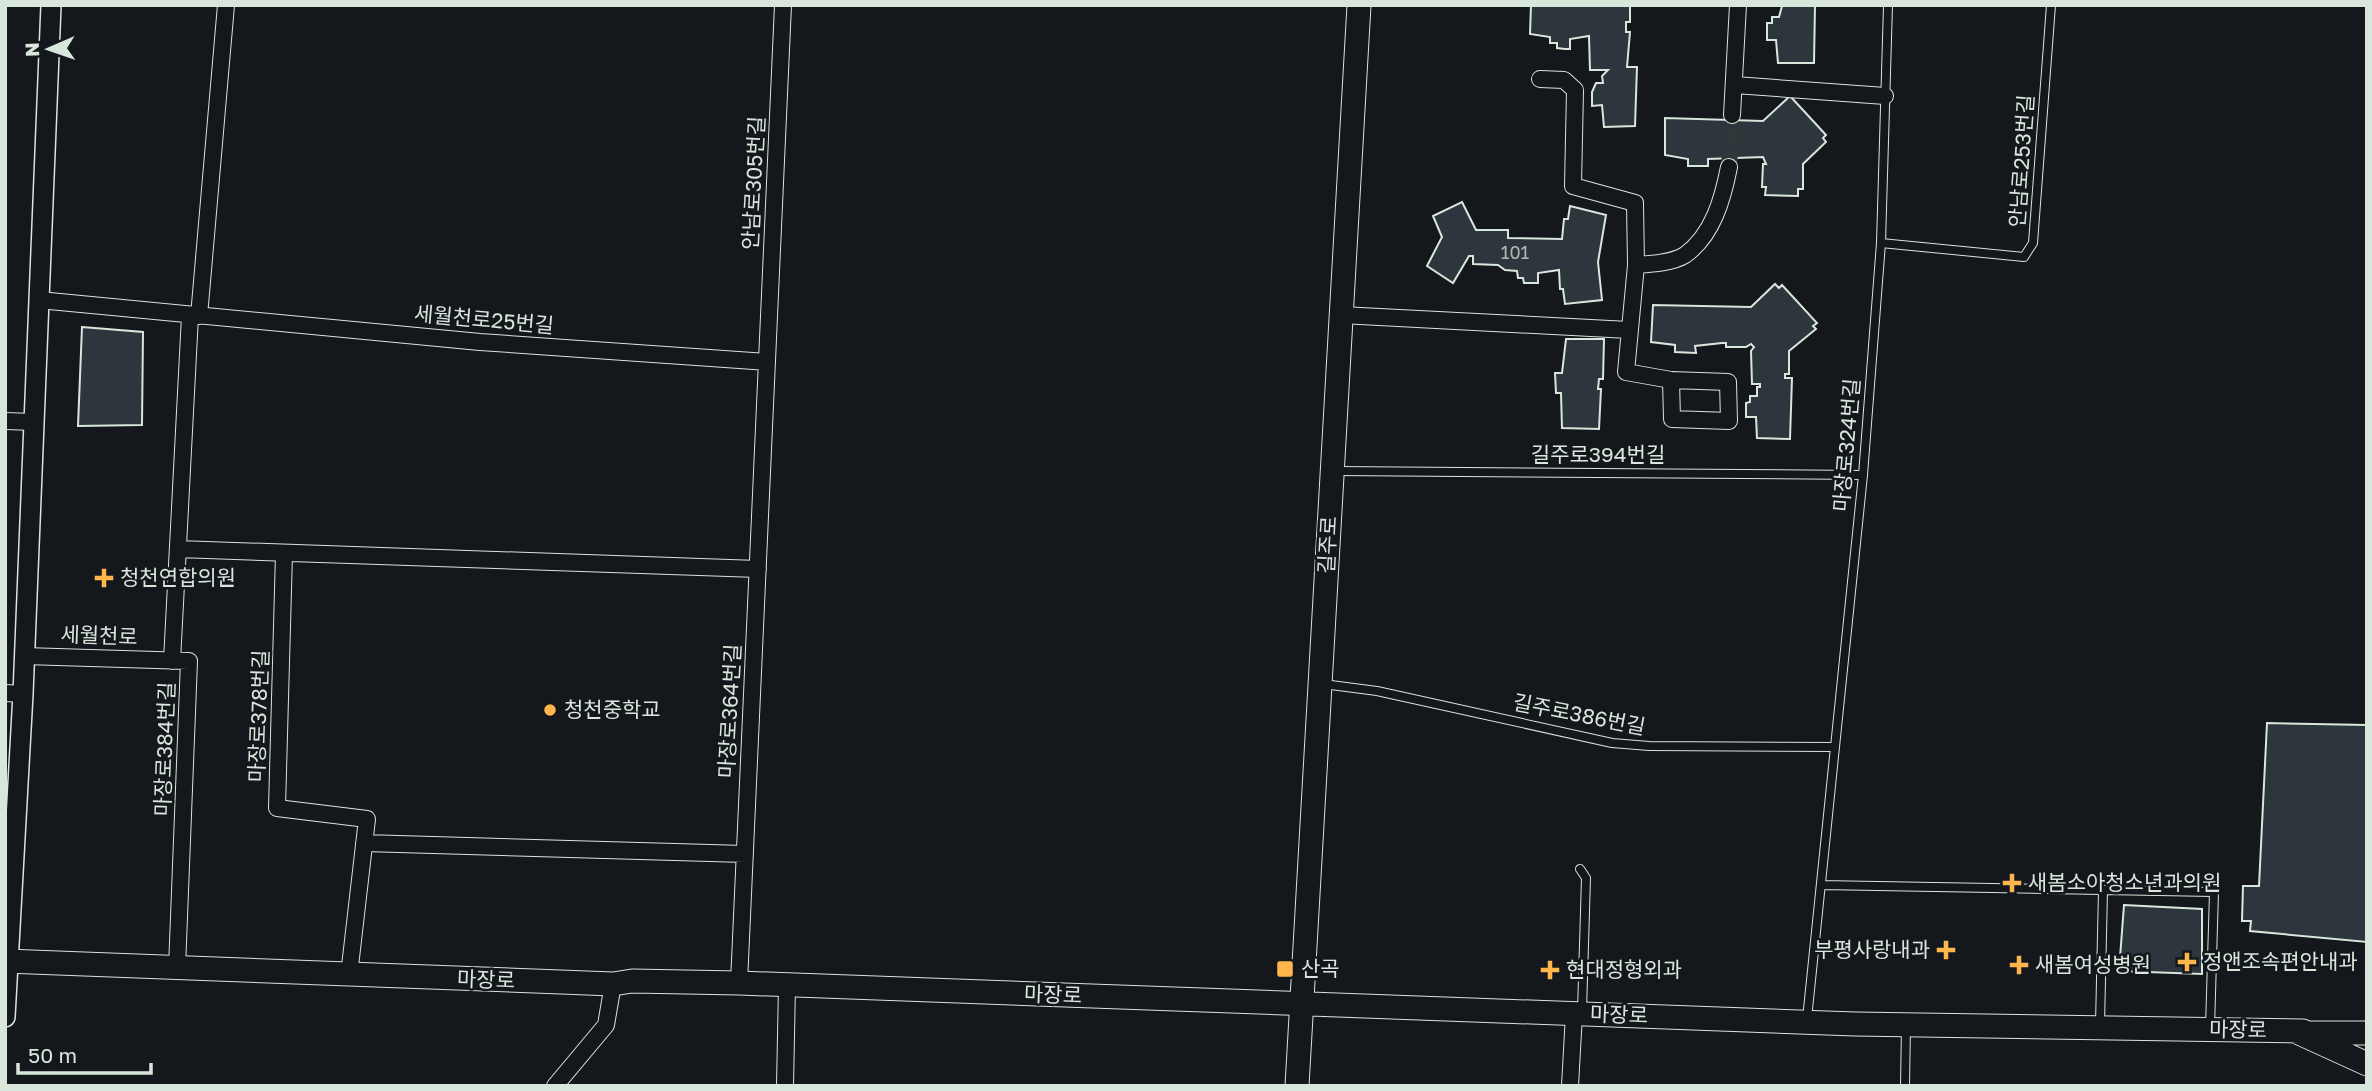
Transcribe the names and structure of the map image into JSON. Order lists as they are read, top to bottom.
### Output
{
  "streets": {
    "main road": ["길주로", "마장로"],
    "street": [
      "안남로305번길",
      "세월천로25번길",
      "세월천로",
      "마장로364번길",
      "마장로378번길",
      "마장로384번길"
    ],
    "lane": [
      "안남로253번길",
      "마장로324번길",
      "길주로394번길",
      "길주로386번길"
    ]
  },
  "crossings": [
    ["안남로253번길", "마장로324번길"],
    ["안남로305번길", "세월천로25번길"],
    ["안남로305번길", "마장로364번길"],
    ["세월천로25번길", "마장로364번길"],
    ["세월천로25번길", "마장로384번길"],
    ["마장로324번길", "길주로394번길"],
    ["마장로324번길", "길주로386번길"],
    ["마장로324번길", "마장로"],
    ["길주로394번길", "길주로"],
    ["길주로", "길주로386번길"],
    ["길주로", "마장로"],
    ["세월천로", "마장로384번길"],
    ["마장로364번길", "마장로"],
    ["마장로378번길", "마장로"],
    ["마장로384번길", "마장로"]
  ],
  "places": {
    "health": [
      "청천연합의원",
      "새봄소아청소년과의원",
      "부평사랑내과",
      "정앤조속편안내과",
      "새봄여성병원",
      "현대정형외과"
    ],
    "other": ["청천중학교"],
    "transit": ["산곡"]
  },
  "house_numbers": ["101"],
  "scale_bar": "50 m",
  "north": "left"
}
